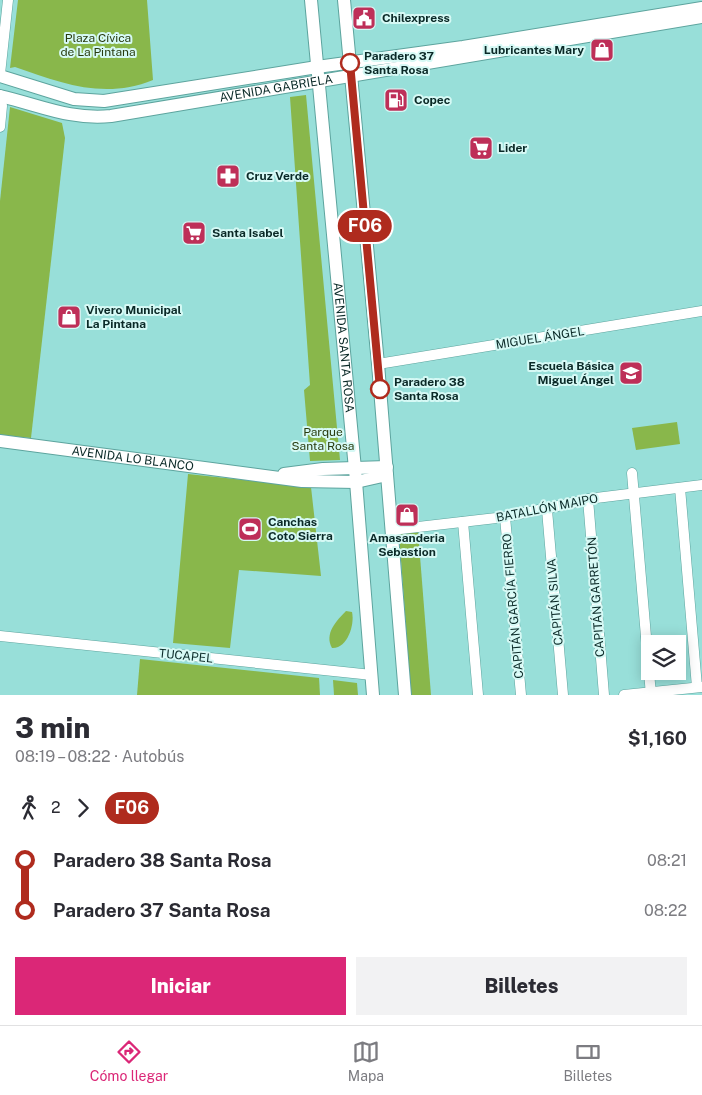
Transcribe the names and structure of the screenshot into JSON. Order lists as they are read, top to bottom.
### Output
{
  "streets": {
    "main road": ["AVENIDA GABRIELA", "AVENIDA SANTA ROSA", "AVENIDA LO BLANCO"],
    "street": [
      "MIGUEL ÁNGEL",
      "BATALLÓN MAIPO",
      "CAPITÁN GARRETÓN",
      "CAPITÁN SILVA",
      "CAPITÁN GARCÍA FIERRO",
      "TUCAPEL"
    ]
  },
  "crossings": [
    ["AVENIDA GABRIELA", "AVENIDA SANTA ROSA"],
    ["AVENIDA SANTA ROSA", "AVENIDA LO BLANCO"],
    ["AVENIDA SANTA ROSA", "TUCAPEL"],
    ["BATALLÓN MAIPO", "CAPITÁN GARRETÓN"],
    ["BATALLÓN MAIPO", "CAPITÁN SILVA"],
    ["BATALLÓN MAIPO", "CAPITÁN GARCÍA FIERRO"]
  ],
  "parks": ["Plaza Cívica de La Pintana", "Parque Santa Rosa"],
  "places": {
    "public building": ["Chilexpress"],
    "shop": ["Lubricantes Mary", "Vivero Municipal La Pintana", "Amasanderia Sebastion"],
    "other": ["Paradero 37 Santa Rosa", "Paradero 38 Santa Rosa"],
    "fuel station": ["Copec"],
    "supermarket": ["Lider", "Santa Isabel"],
    "pharmacy": ["Cruz Verde"],
    "school or university": ["Escuela Básica Miguel Ángel"],
    "sports": ["Canchas Coto Sierra"]
  },
  "lines": ["bus line F06"],
  "page": {
    "on_map": "F06",
    "heading": ["3 min", "08:19 – 08:22 · Autobús", "$1,160"],
    "legs": ["2", "F06"],
    "list": [
      {
        "name": "Paradero 38 Santa Rosa",
        "value": "08:21"
      },
      {
        "name": "Paradero 37 Santa Rosa",
        "value": "08:22"
      }
    ],
    "buttons": ["Iniciar", "Billetes"],
    "tabs": ["Cómo llegar", "Mapa", "Billetes"]
  }
}
